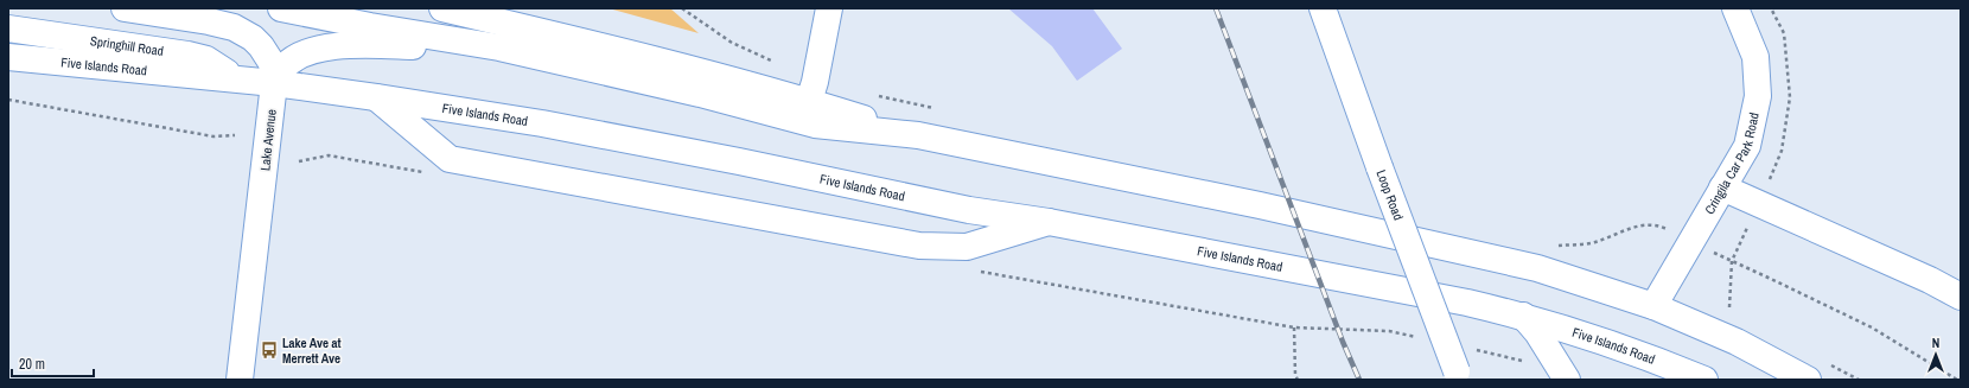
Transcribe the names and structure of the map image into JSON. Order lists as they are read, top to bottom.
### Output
{
  "streets": {
    "main road": [
      "Springhill Road",
      "Five Islands Road",
      "Lake Avenue",
      "Cringila Car Park Road",
      "Loop Road"
    ]
  },
  "crossings": [
    ["Springhill Road", "Five Islands Road"],
    ["Five Islands Road", "Lake Avenue"]
  ],
  "places": {
    "bus stop": ["Lake Ave at Merrett Ave"]
  },
  "scale_bar": "20 m",
  "north": "top"
}
